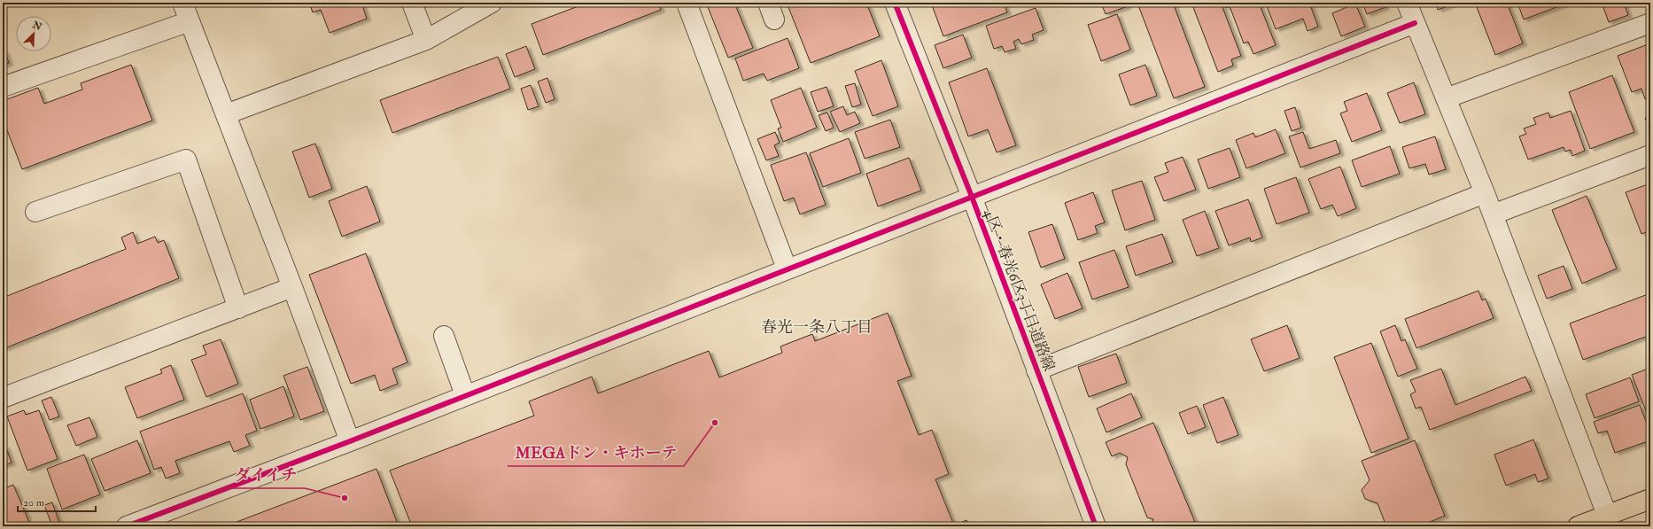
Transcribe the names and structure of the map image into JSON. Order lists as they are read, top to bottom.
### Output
{
  "streets": {
    "street": ["4区・春光6区3丁目道路線"]
  },
  "districts": ["春光一条八丁目"],
  "places": ["MEGAドン・キホーテ", "ダイイチ"],
  "scale_bar": "20 m",
  "north": "top right"
}
